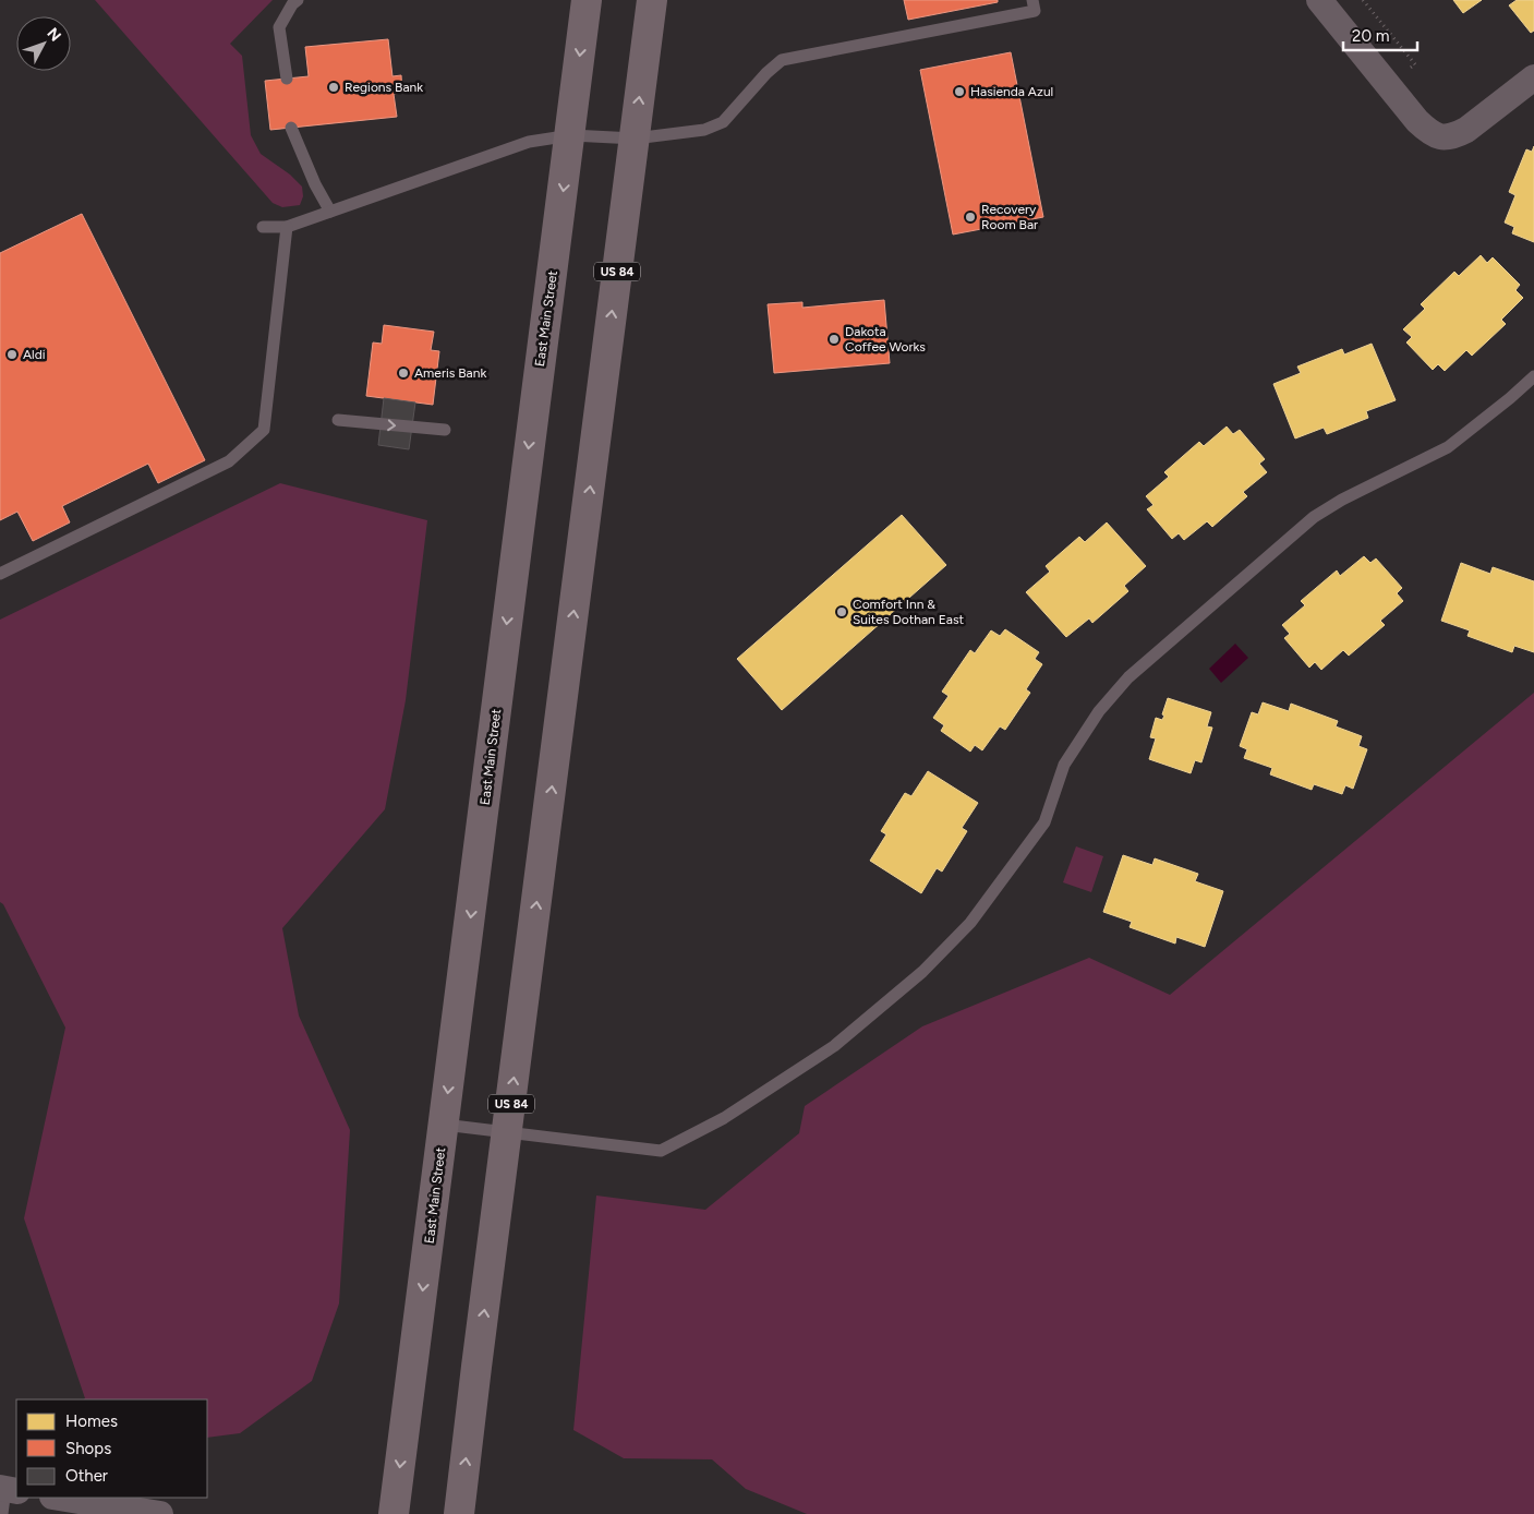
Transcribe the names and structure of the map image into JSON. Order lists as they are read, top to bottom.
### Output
{
  "streets": {
    "highway": ["US 84", "East Main Street"]
  },
  "places": [
    "Regions Bank",
    "Hasienda Azul",
    "Recovery Room Bar",
    "Dakota Coffee Works",
    "Aldi",
    "Ameris Bank",
    "Comfort Inn & Suites Dothan East"
  ],
  "legend": ["Homes", "Shops", "Other"],
  "scale_bar": "20 m",
  "north": "top right"
}
